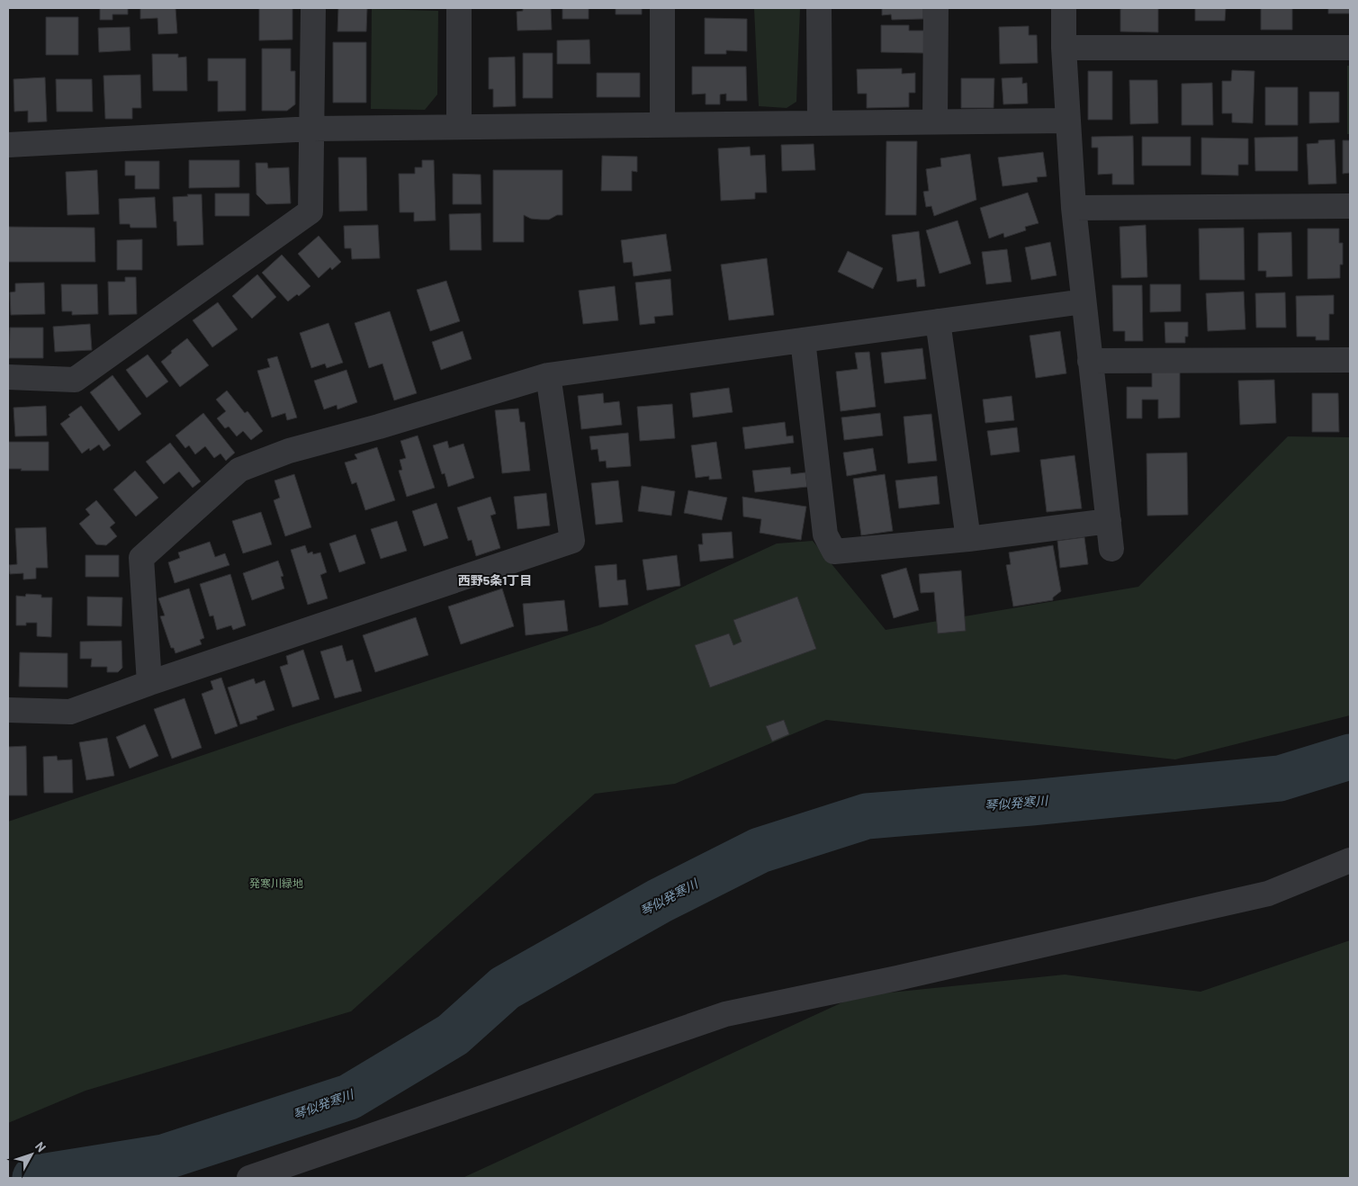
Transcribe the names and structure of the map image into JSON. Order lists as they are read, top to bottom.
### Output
{
  "districts": ["西野5条1丁目"],
  "water": ["琴似発寒川"],
  "parks": ["発寒川緑地"],
  "north": "top right"
}
